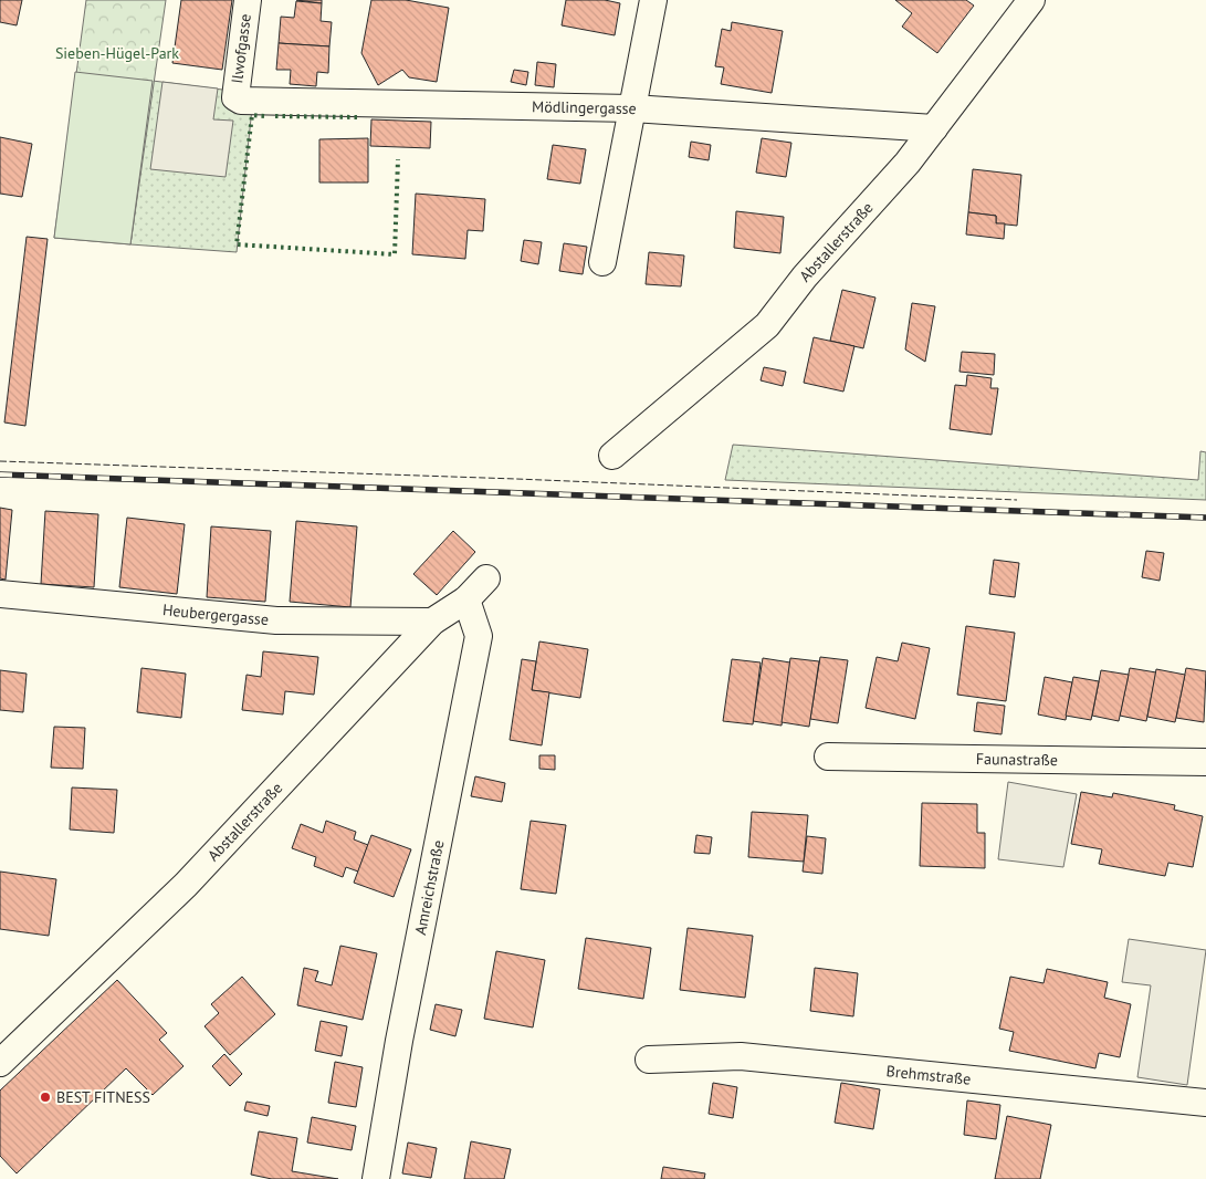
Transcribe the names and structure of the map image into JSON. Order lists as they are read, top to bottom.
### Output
{
  "streets": {
    "street": [
      "Ilwofgasse",
      "Mödlingergasse",
      "Abstallerstraße",
      "Heubergergasse",
      "Faunastraße",
      "Amreichstraße",
      "Brehmstraße"
    ]
  },
  "crossings": [
    ["Ilwofgasse", "Mödlingergasse"],
    ["Mödlingergasse", "Abstallerstraße"],
    ["Abstallerstraße", "Heubergergasse"],
    ["Abstallerstraße", "Amreichstraße"]
  ],
  "parks": ["Sieben-Hügel-Park"],
  "places": ["BEST FITNESS"]
}
